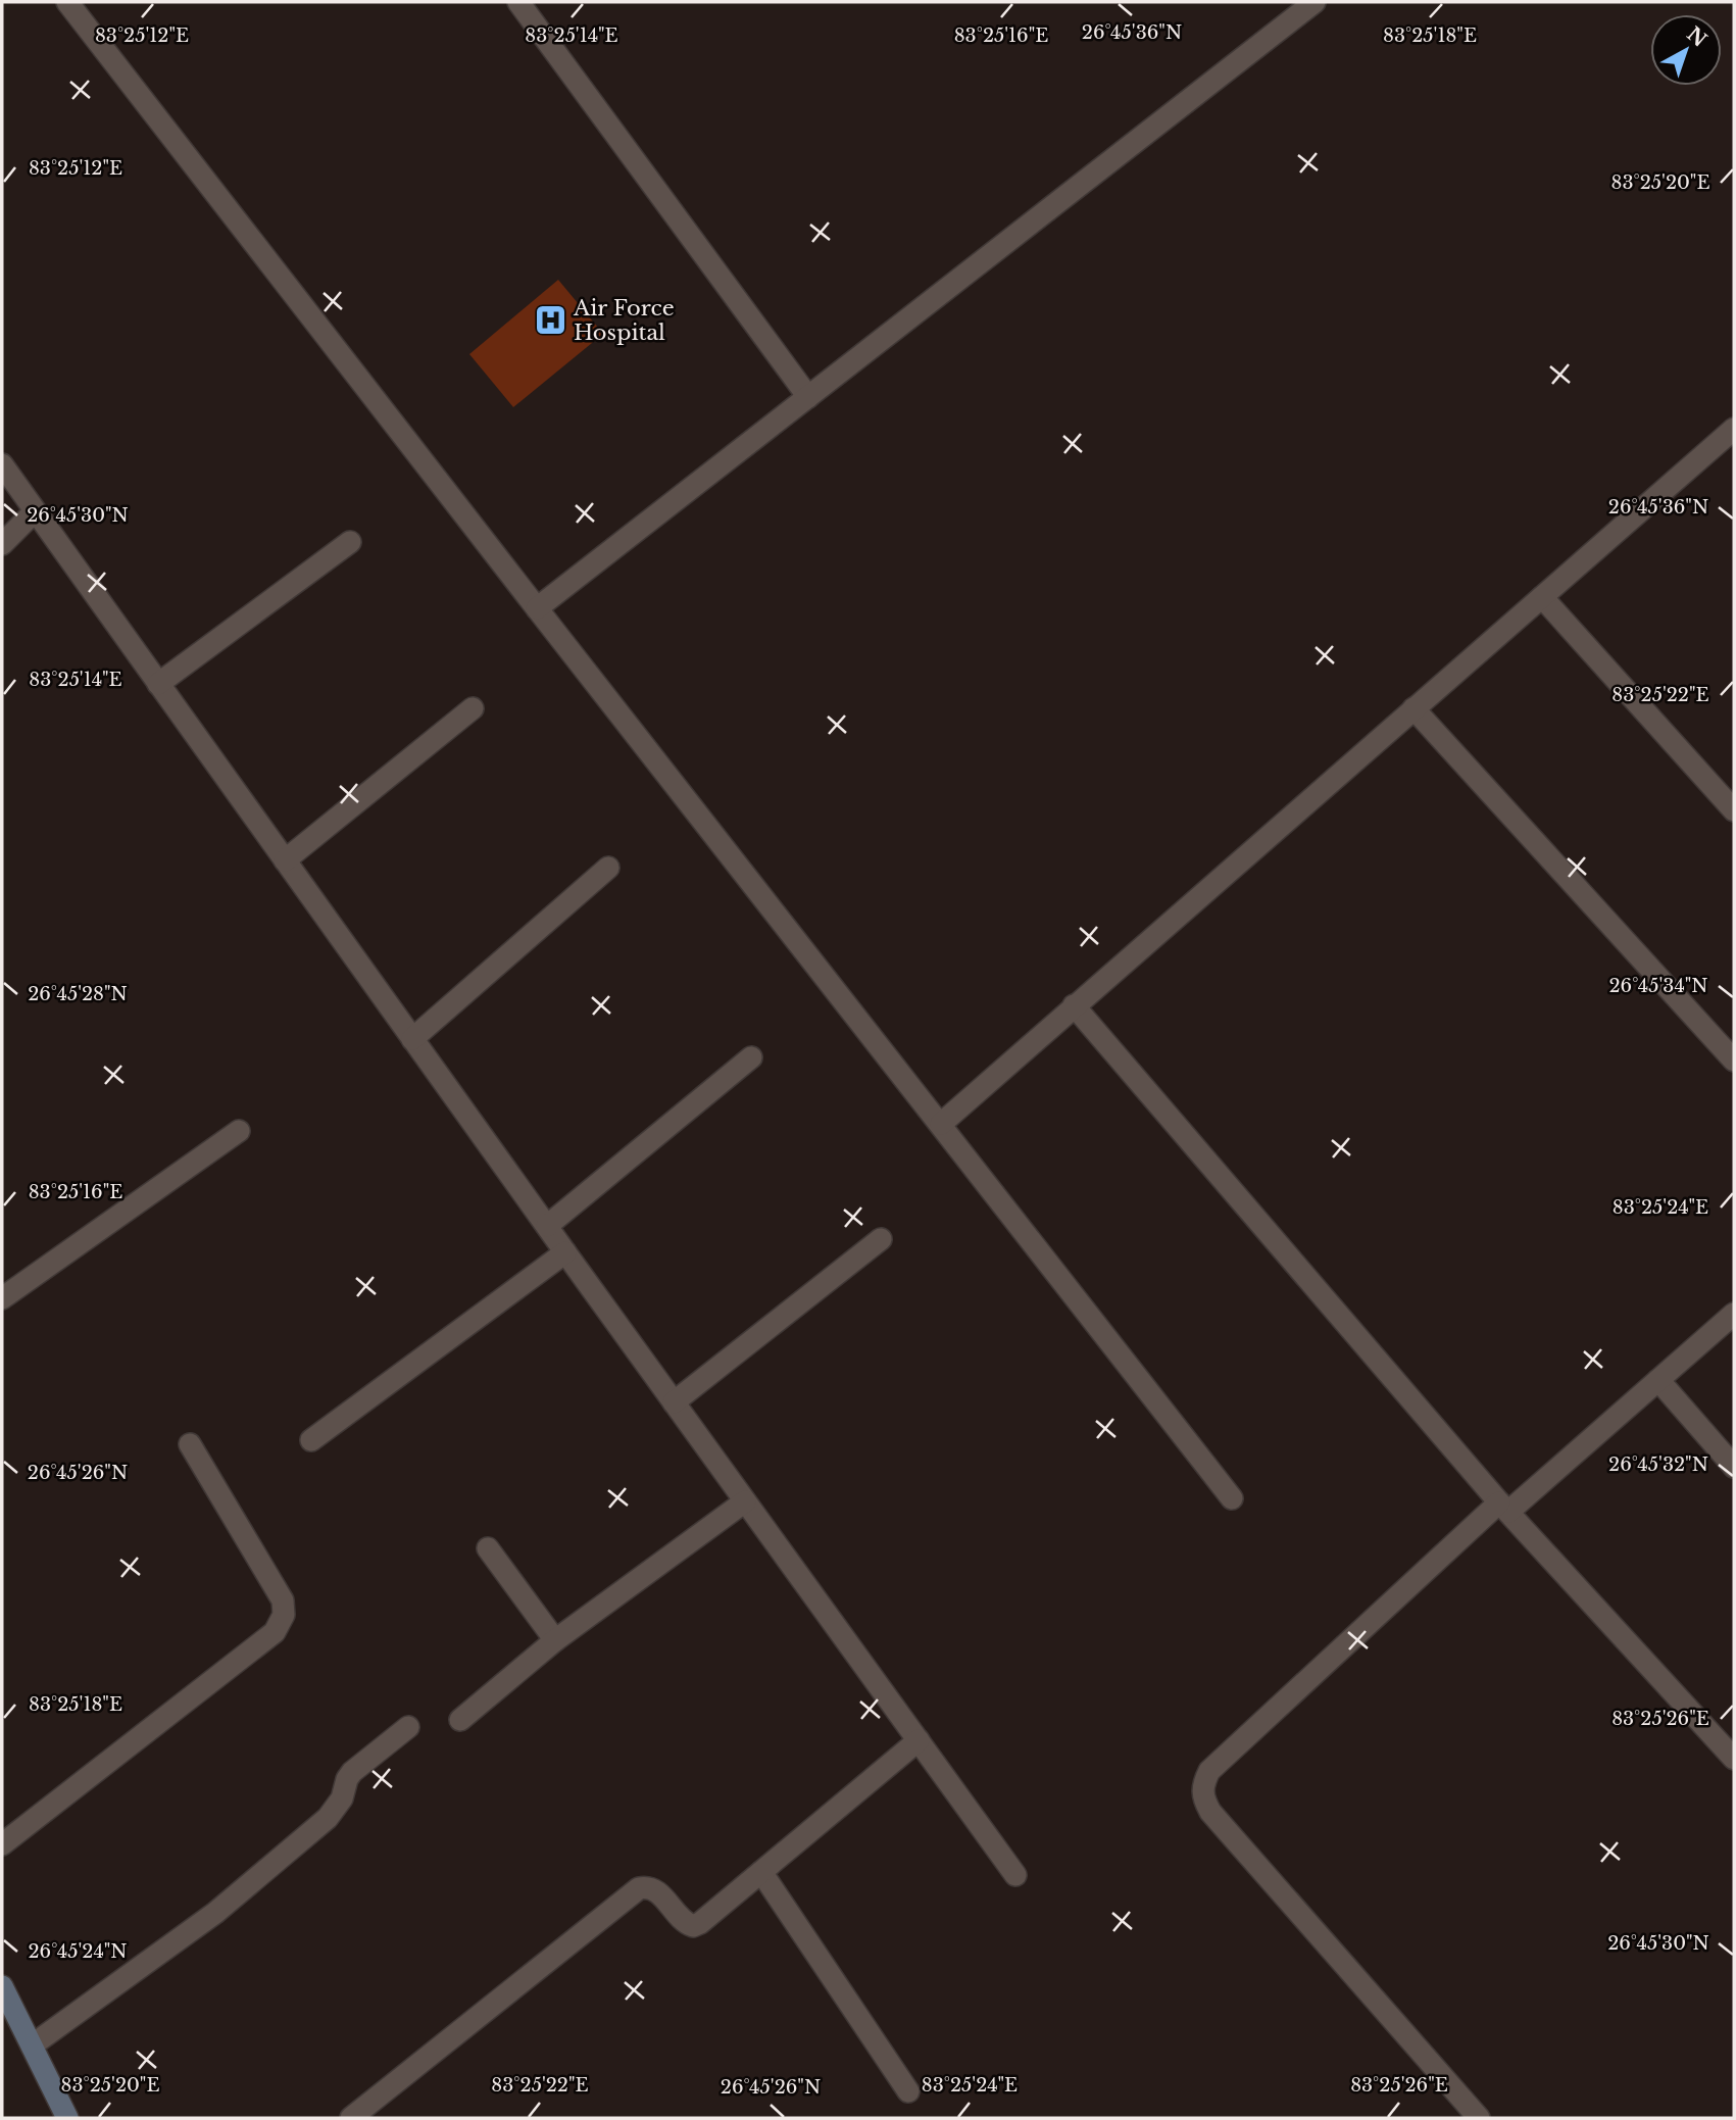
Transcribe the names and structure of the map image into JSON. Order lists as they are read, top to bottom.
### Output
{
  "places": {
    "hospital": ["Air Force Hospital"]
  },
  "north": "top right",
  "coordinates": [
    "26°45'36\"N",
    "83°25'12\"E",
    "83°25'14\"E",
    "83°25'16\"E",
    "83°25'18\"E",
    "83°25'20\"E",
    "26°45'30\"N",
    "83°25'22\"E",
    "26°45'34\"N",
    "26°45'28\"N",
    "83°25'24\"E",
    "26°45'32\"N",
    "26°45'26\"N",
    "83°25'26\"E",
    "26°45'24\"N"
  ]
}
